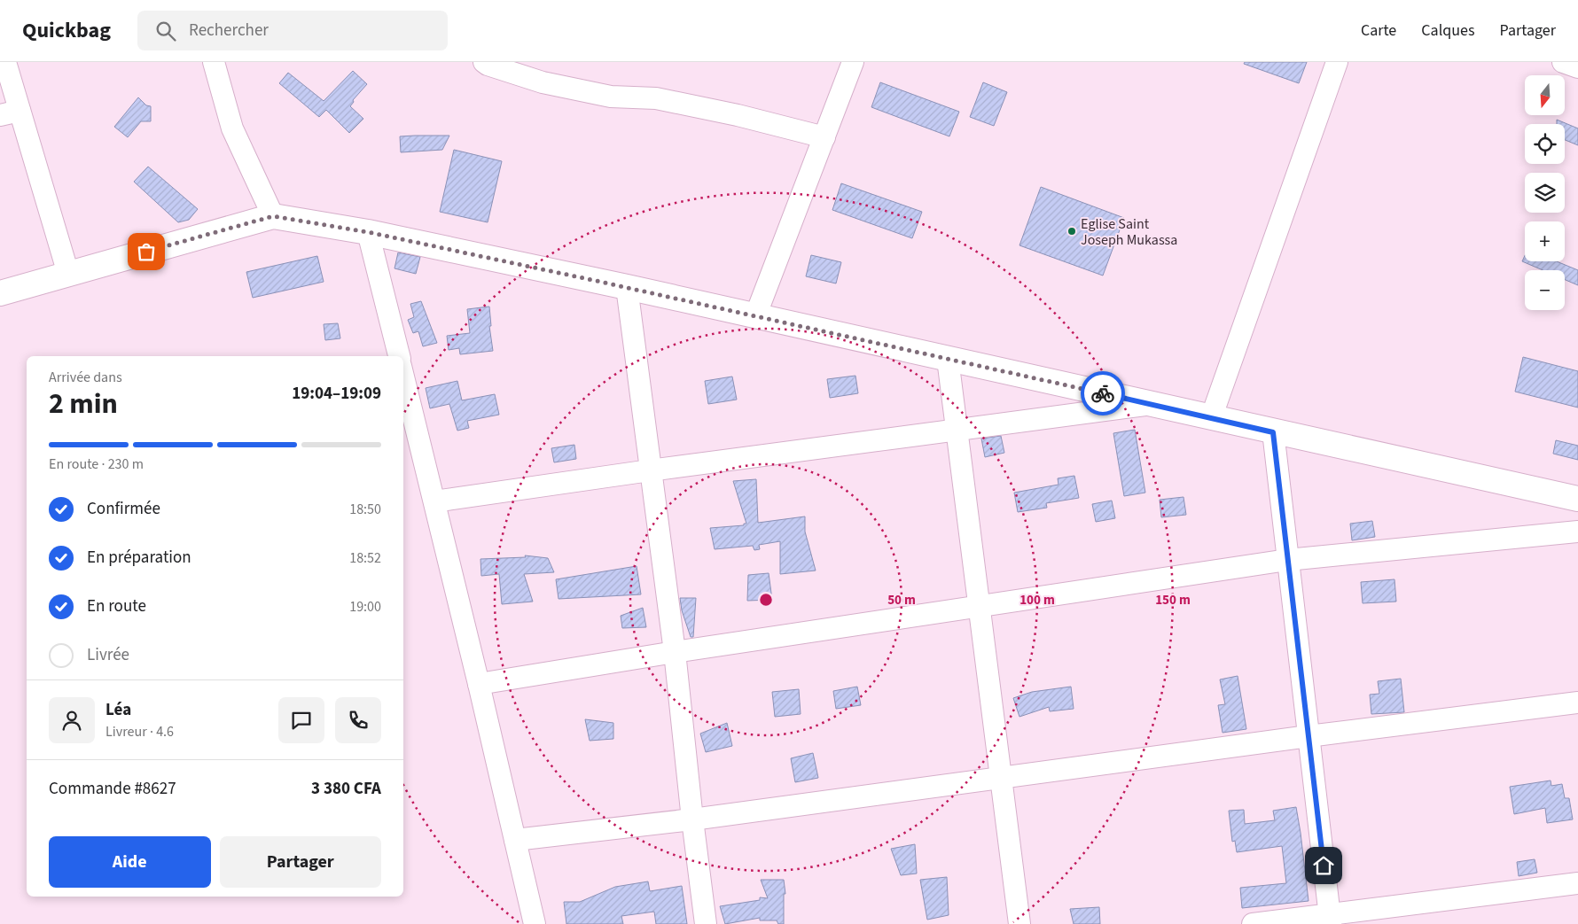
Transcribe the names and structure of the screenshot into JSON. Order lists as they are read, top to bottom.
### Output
{
  "places": ["Eglise Saint Joseph Mukassa"],
  "north": "bottom",
  "page": {
    "header": "Quickbag",
    "search": "Rechercher",
    "nav": ["Carte", "Calques", "Partager"],
    "map_buttons": ["+", "−"],
    "heading": ["2 min", "Arrivée dans", "19:04–19:09"],
    "panel": [
      "Léa",
      "Livreur · 4.6",
      "Commande #8627",
      "3 380 CFA"
    ],
    "bar": "En route · 230 m",
    "list": [
      ["Confirmée", "18:50"],
      ["En préparation", "18:52"],
      ["En route", "19:00"],
      "Livrée"
    ],
    "buttons": ["Aide", "Partager"]
  },
  "rings": ["50 m", "100 m", "150 m"]
}
